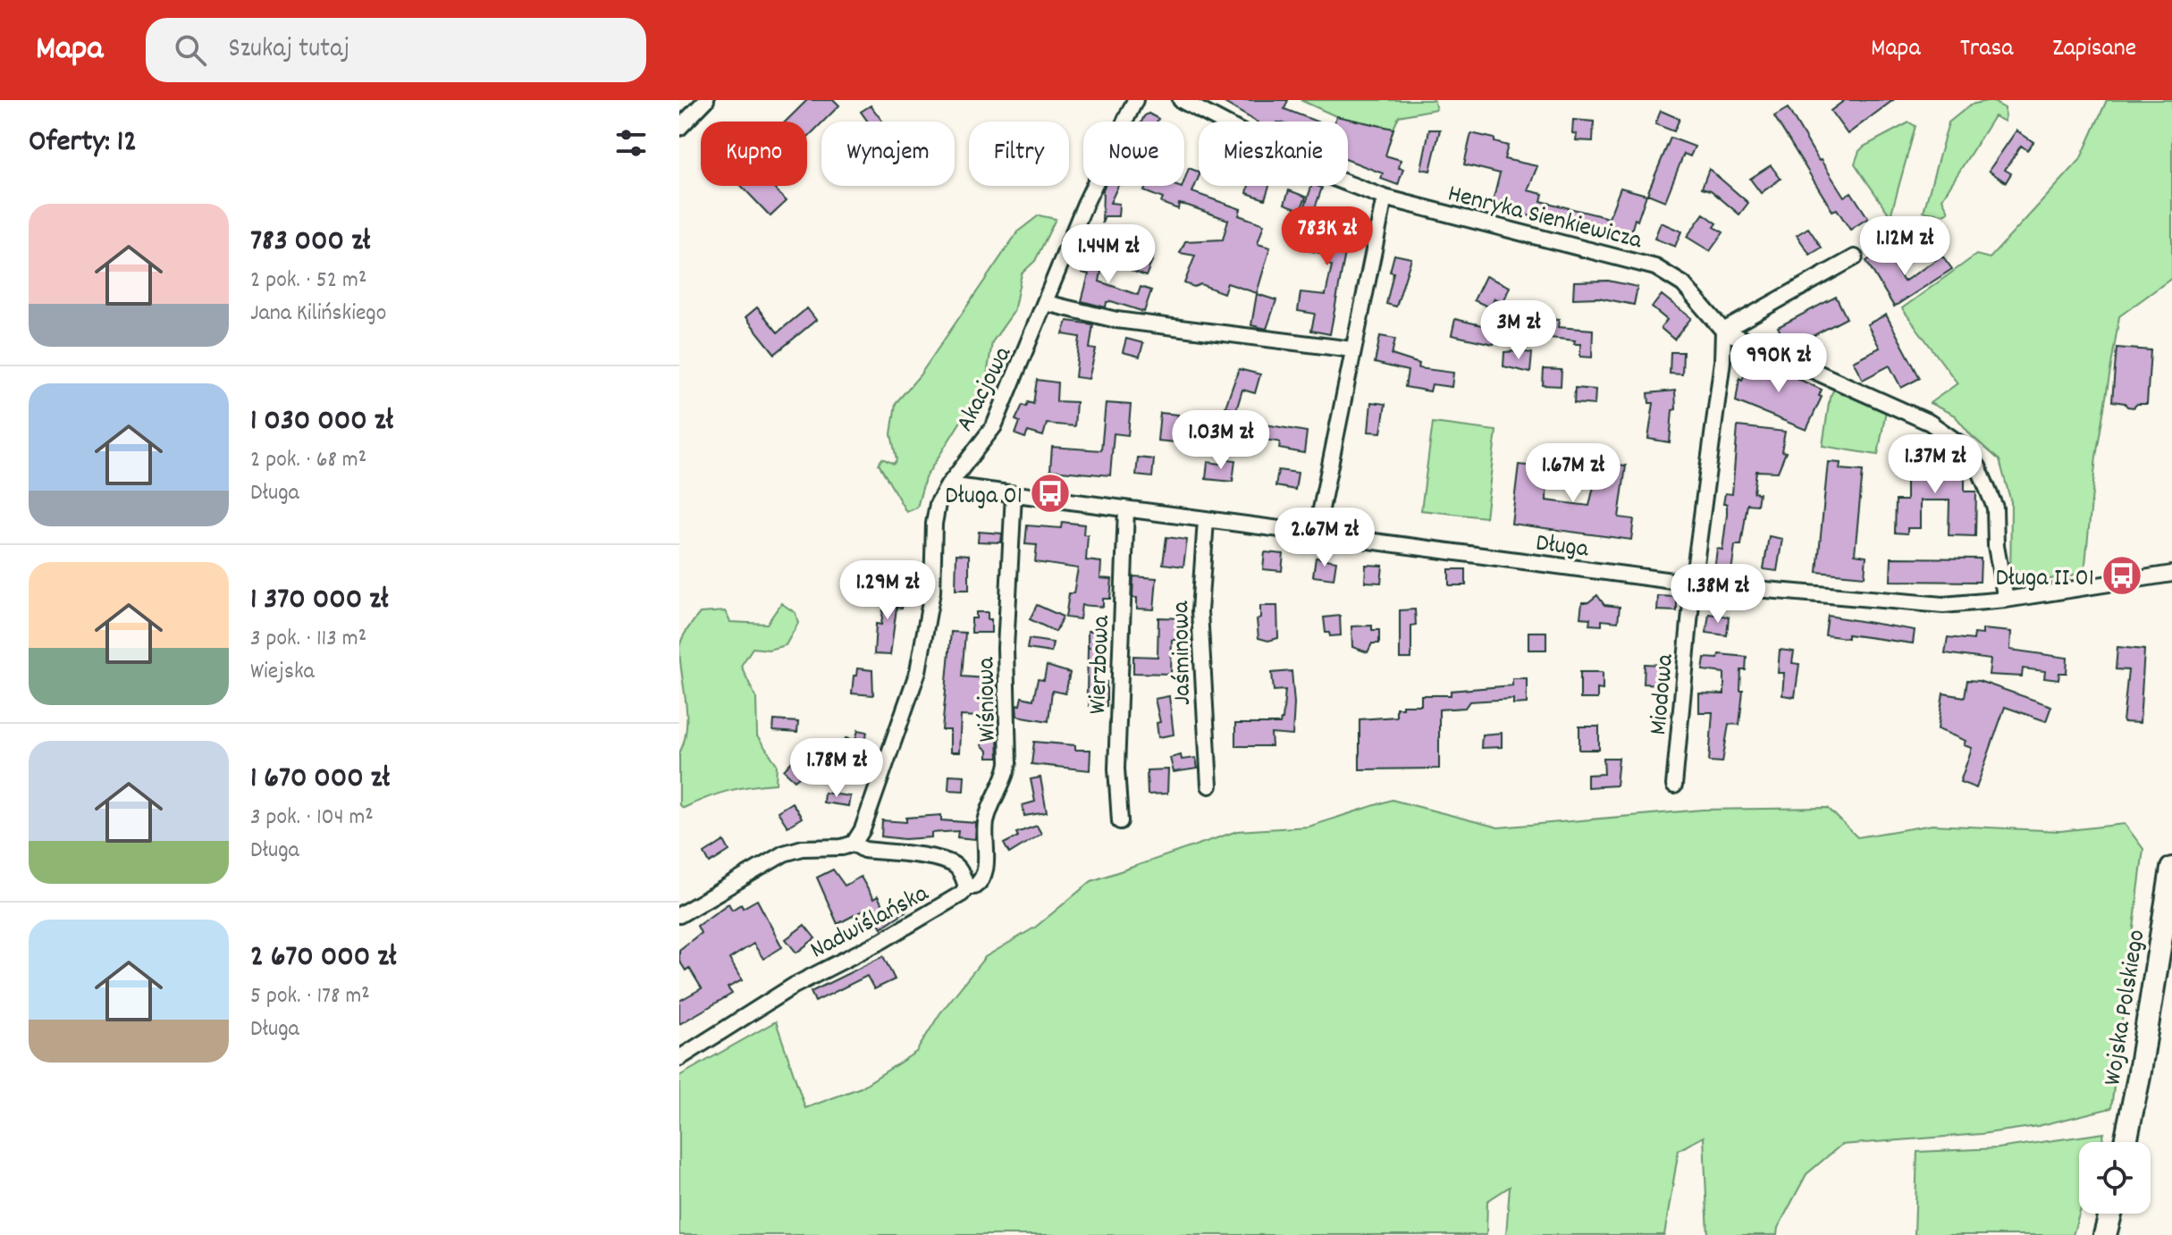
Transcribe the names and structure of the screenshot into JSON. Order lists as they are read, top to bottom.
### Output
{
  "streets": {
    "main road": ["Wojska Polskiego"],
    "street": [
      "Henryka Sienkiewicza",
      "Akacjowa",
      "Długa",
      "Jaśminowa",
      "Wierzbowa",
      "Miodowa",
      "Wiśniowa",
      "Nadwiślańska"
    ]
  },
  "crossings": [
    ["Henryka Sienkiewicza", "Miodowa"],
    ["Akacjowa", "Długa"],
    ["Akacjowa", "Nadwiślańska"],
    ["Długa", "Jaśminowa"],
    ["Długa", "Wierzbowa"],
    ["Długa", "Miodowa"],
    ["Długa", "Wiśniowa"],
    ["Wiśniowa", "Nadwiślańska"]
  ],
  "places": {
    "bus stop": ["Długa 01", "Długa II 01"]
  },
  "page": {
    "header": "Mapa",
    "search": "Szukaj tutaj",
    "nav": ["Mapa", "Trasa", "Zapisane"],
    "heading": "Oferty: 12",
    "chip": [
      "Kupno",
      "Wynajem",
      "Filtry",
      "Nowe",
      "Mieszkanie"
    ],
    "list": [
      {
        "name": "783 000 zł",
        "note": "2 pok. · 52 m² · Jana Kilińskiego"
      },
      {
        "name": "1 030 000 zł",
        "note": "2 pok. · 68 m² · Długa"
      },
      {
        "name": "1 370 000 zł",
        "note": "3 pok. · 113 m² · Wiejska"
      },
      {
        "name": "1 670 000 zł",
        "note": "3 pok. · 104 m² · Długa"
      },
      {
        "name": "2 670 000 zł",
        "note": "5 pok. · 178 m² · Długa"
      }
    ],
    "price": [
      "783K zł",
      "1.12M zł",
      "1.44M zł",
      "3M zł",
      "990K zł",
      "1.03M zł",
      "1.37M zł",
      "1.67M zł",
      "2.67M zł",
      "1.29M zł",
      "1.38M zł",
      "1.78M zł"
    ]
  }
}
